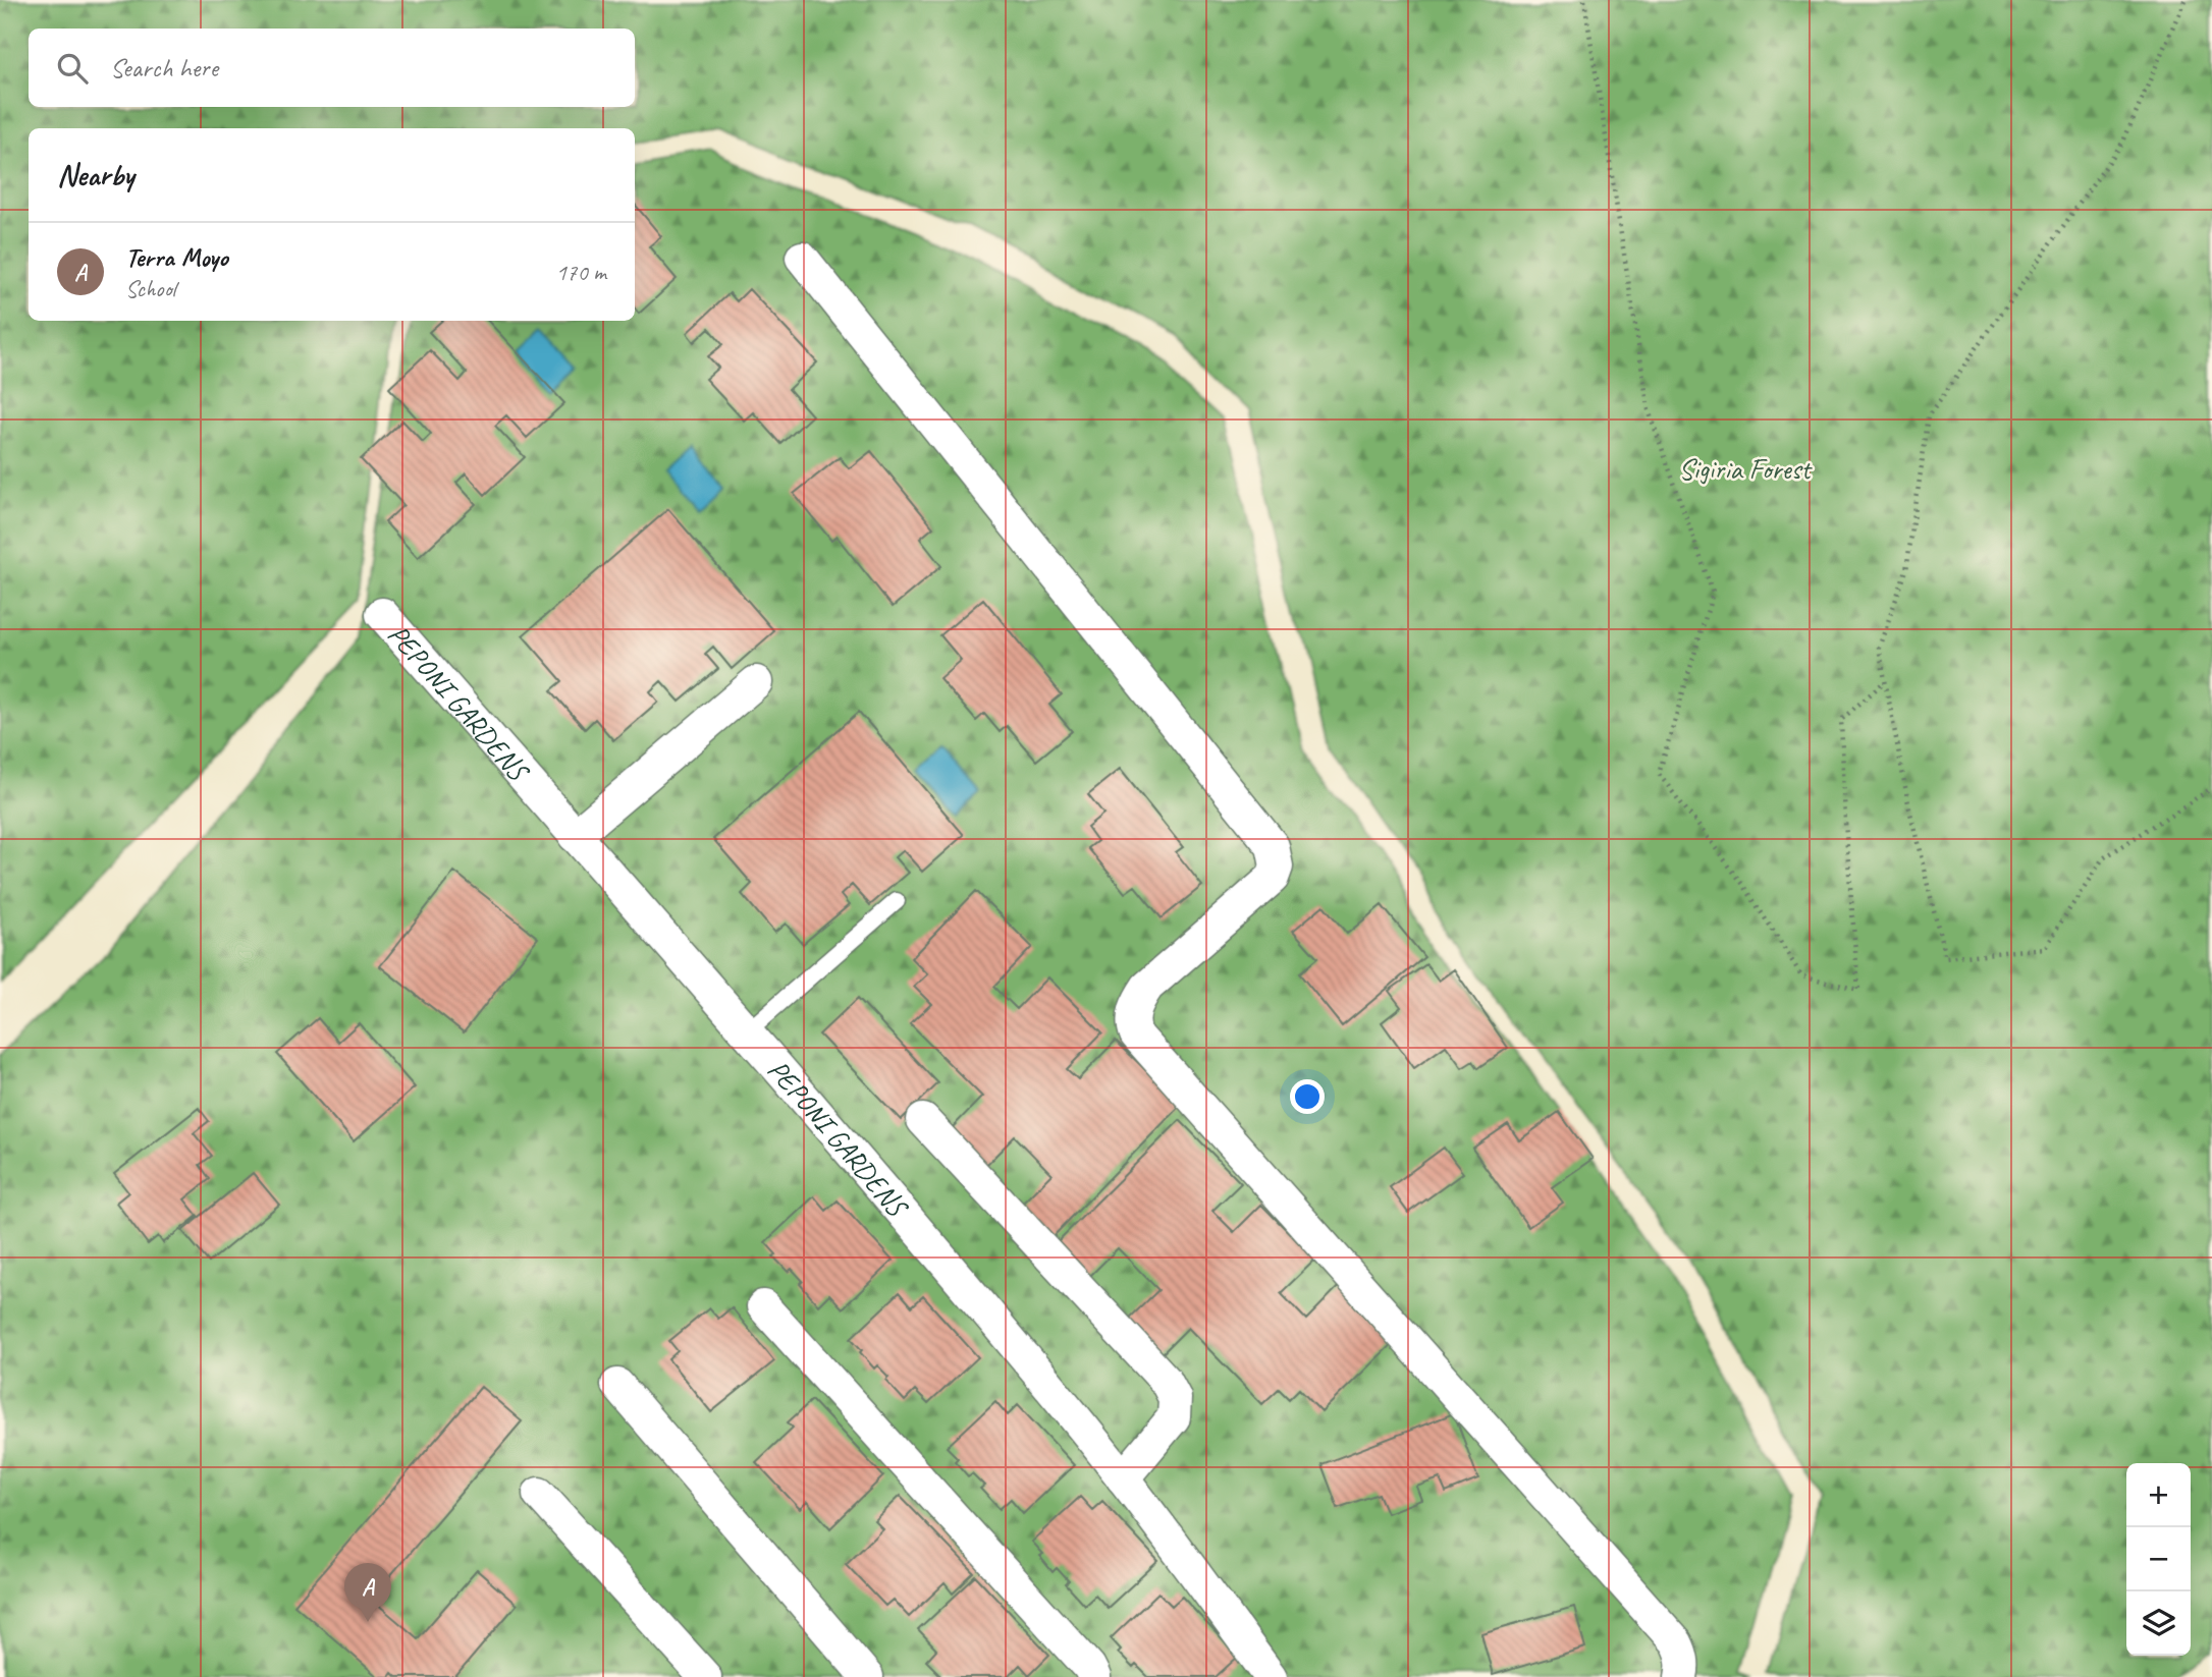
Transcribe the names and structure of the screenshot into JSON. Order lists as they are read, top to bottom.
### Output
{
  "streets": {
    "street": ["PEPONI GARDENS"]
  },
  "parks": ["Sigiria Forest"],
  "page": {
    "search": "Search here",
    "heading": "Nearby",
    "list": [
      {
        "mark": "A",
        "name": "Terra Moyo",
        "note": "School",
        "value": "170 m"
      }
    ],
    "map_buttons": ["+", "−"],
    "pins": "A"
  }
}
